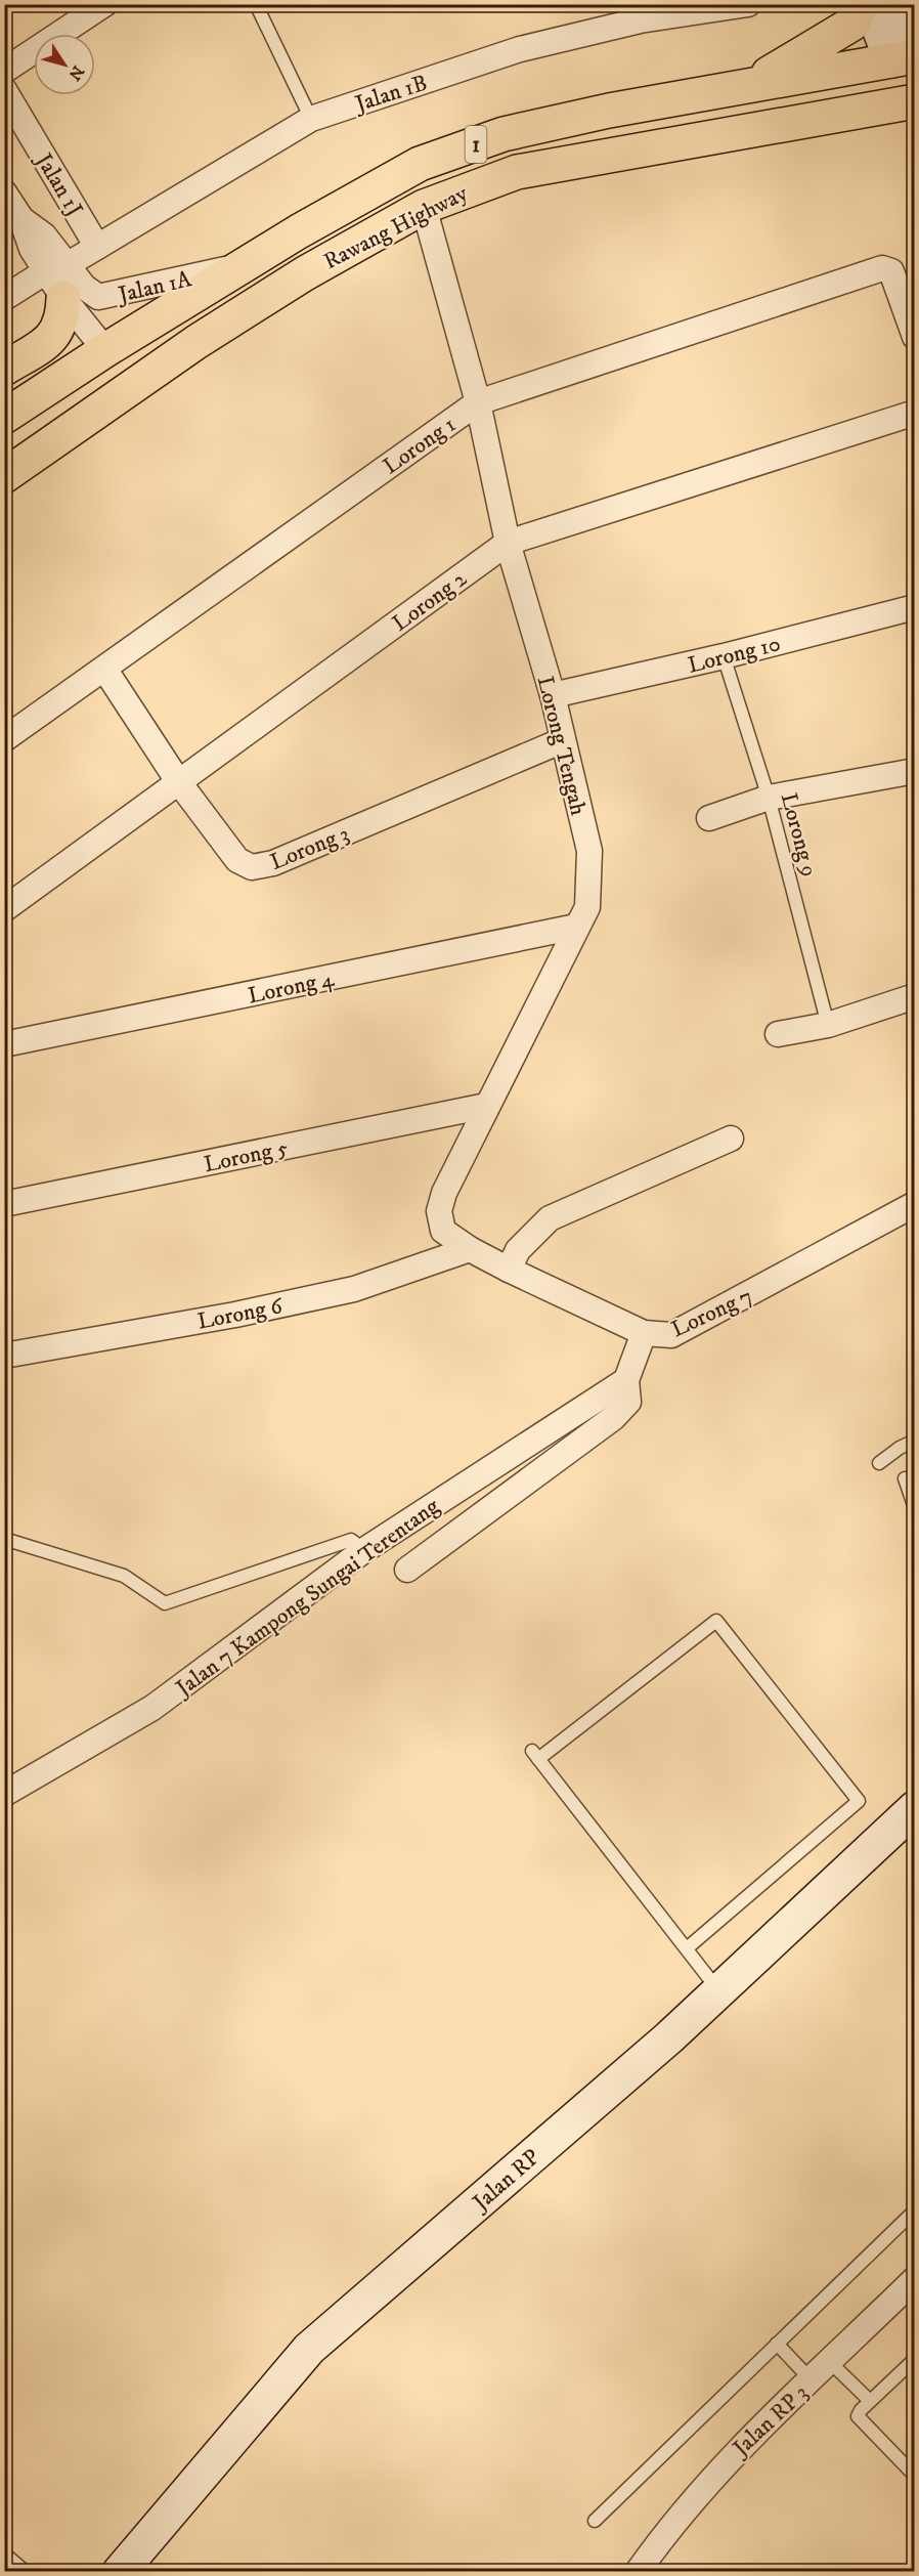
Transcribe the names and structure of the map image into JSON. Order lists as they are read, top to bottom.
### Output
{
  "streets": {
    "main road": ["1", "Rawang Highway"],
    "street": [
      "Jalan 1B",
      "Jalan 1J",
      "Jalan 1A",
      "Lorong 1",
      "Lorong 2",
      "Lorong 10",
      "Lorong Tengah",
      "Lorong 3",
      "Lorong 4",
      "Lorong 5",
      "Lorong 7",
      "Lorong 6",
      "Jalan 7 Kampong Sungai Terentang",
      "Jalan RP",
      "Jalan RP 3"
    ],
    "lane": ["Lorong 9"]
  },
  "crossings": [
    ["Jalan 1B", "Jalan 1J"],
    ["Jalan 1B", "Jalan 1A"],
    ["Rawang Highway", "Jalan 1A"],
    ["Rawang Highway", "Lorong Tengah"],
    ["Lorong 1", "Lorong Tengah"],
    ["Lorong 1", "Lorong 3"],
    ["Lorong 2", "Lorong Tengah"],
    ["Lorong 2", "Lorong 3"],
    ["Lorong 10", "Lorong Tengah"],
    ["Lorong 10", "Lorong 9"],
    ["Lorong Tengah", "Lorong 3"],
    ["Lorong Tengah", "Lorong 4"],
    ["Lorong Tengah", "Lorong 5"],
    ["Lorong Tengah", "Lorong 7"],
    ["Lorong Tengah", "Lorong 6"],
    ["Lorong 7", "Lorong 6"]
  ],
  "north": "bottom right"
}
